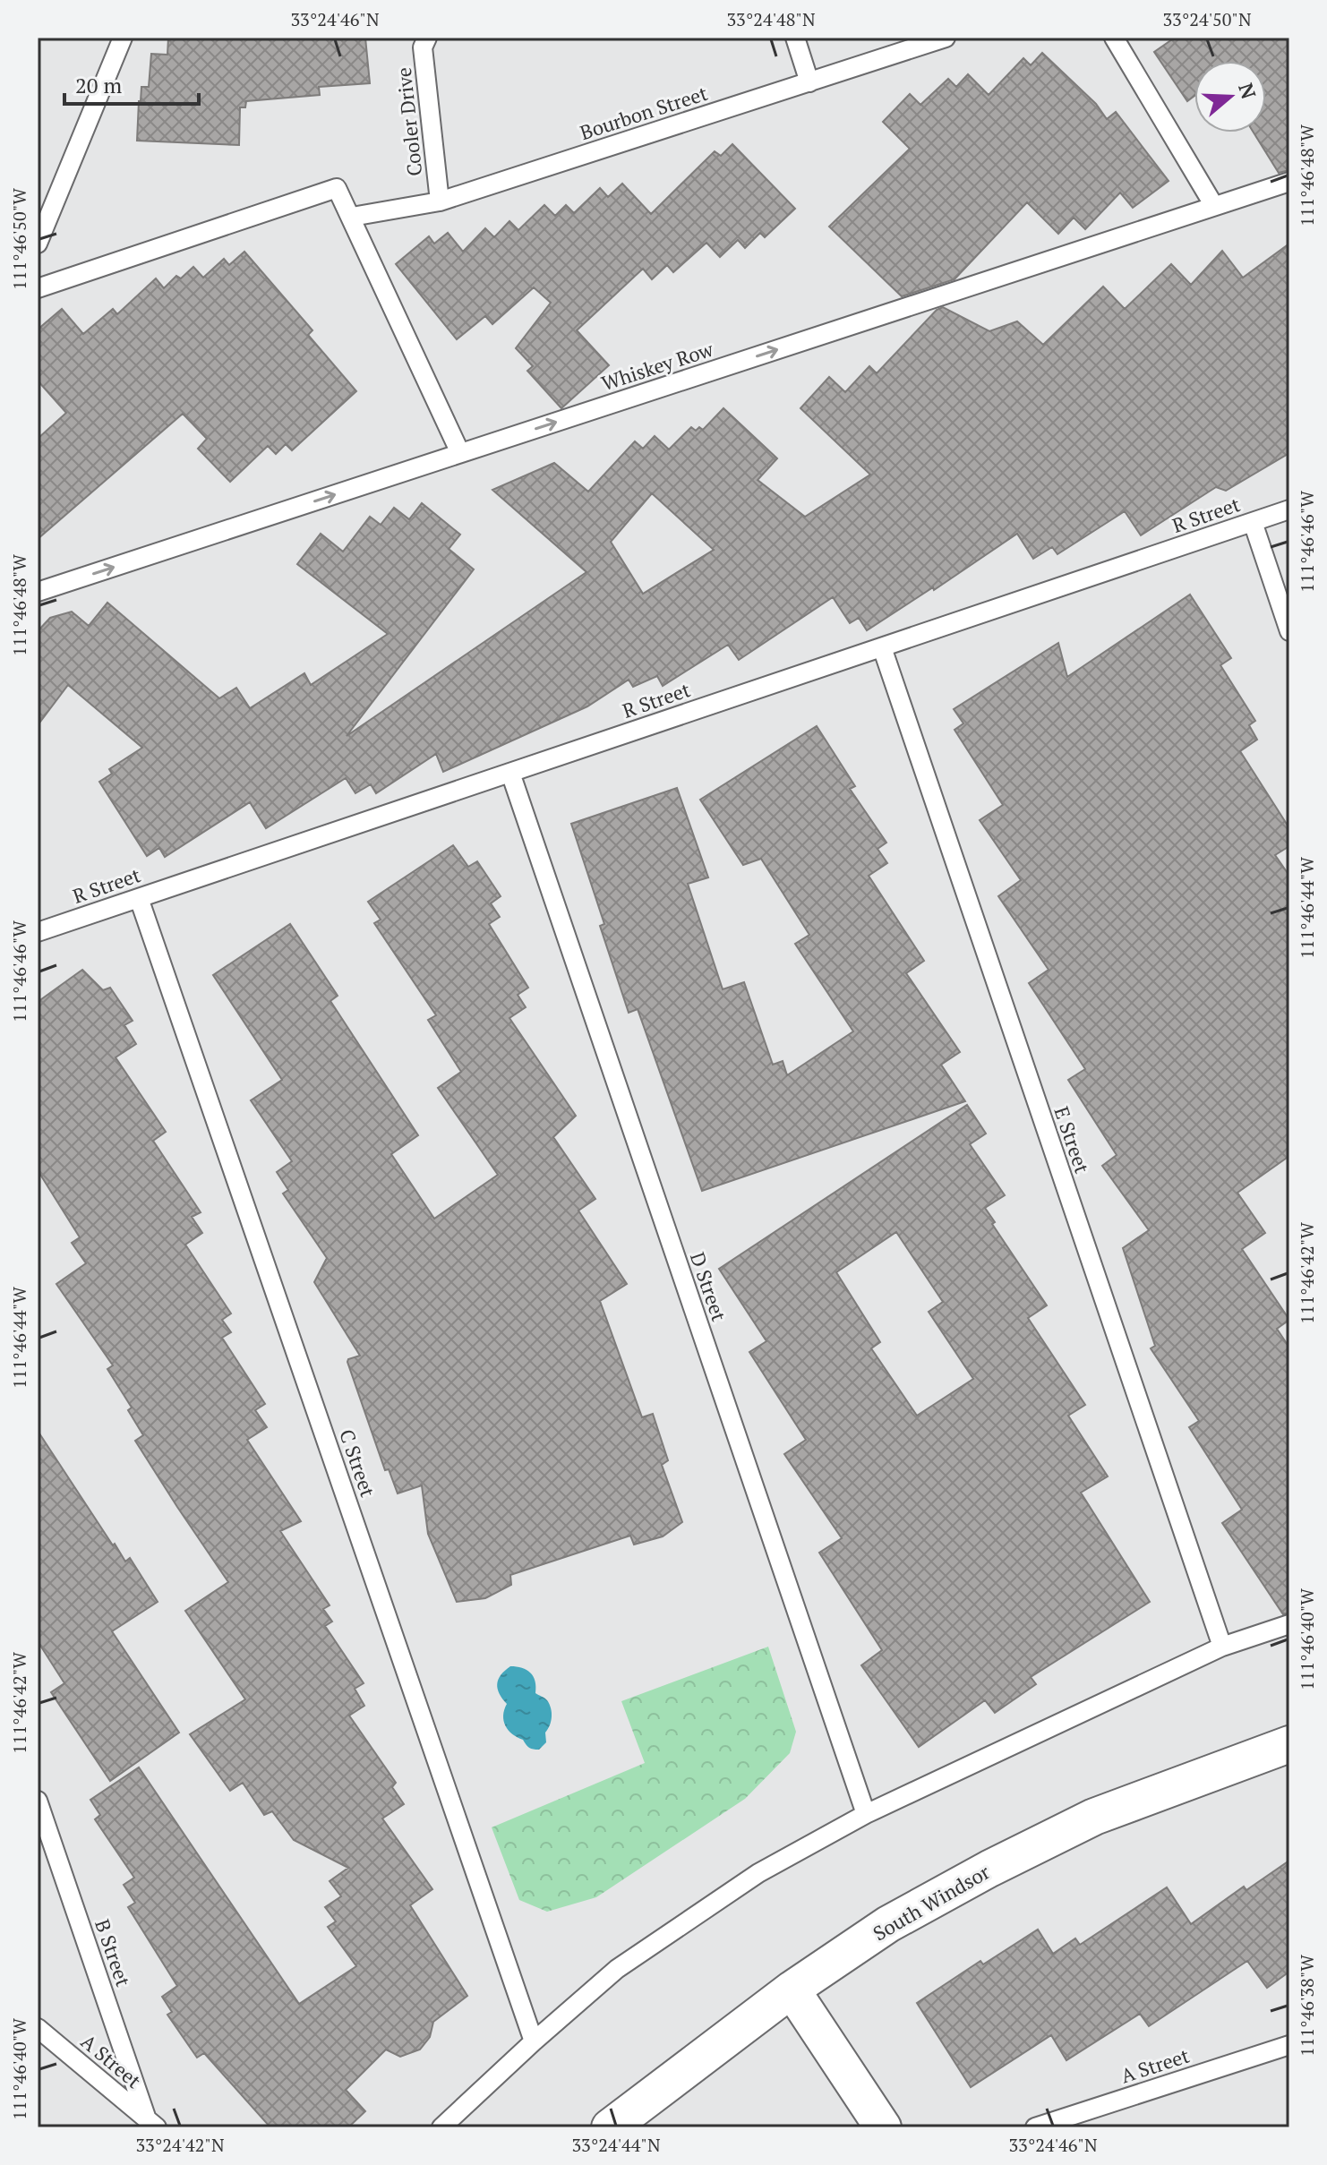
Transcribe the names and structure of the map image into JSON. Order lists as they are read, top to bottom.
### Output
{
  "streets": {
    "street": ["South Windsor"],
    "lane": [
      "Bourbon Street",
      "Cooler Drive",
      "Whiskey Row",
      "R Street",
      "E Street",
      "D Street",
      "C Street",
      "B Street",
      "A Street"
    ]
  },
  "crossings": [
    ["Bourbon Street", "Cooler Drive"],
    ["R Street", "E Street"],
    ["R Street", "D Street"],
    ["R Street", "C Street"],
    ["B Street", "A Street"]
  ],
  "one_way": ["Whiskey Row"],
  "scale_bar": "20 m",
  "north": "right",
  "coordinates": [
    "33°24'46\"N",
    "33°24'48\"N",
    "33°24'50\"N",
    "111°46'48\"W",
    "111°46'50\"W",
    "111°46'46\"W",
    "111°46'44\"W",
    "111°46'42\"W",
    "111°46'40\"W",
    "111°46'38\"W",
    "33°24'42\"N",
    "33°24'44\"N"
  ]
}
